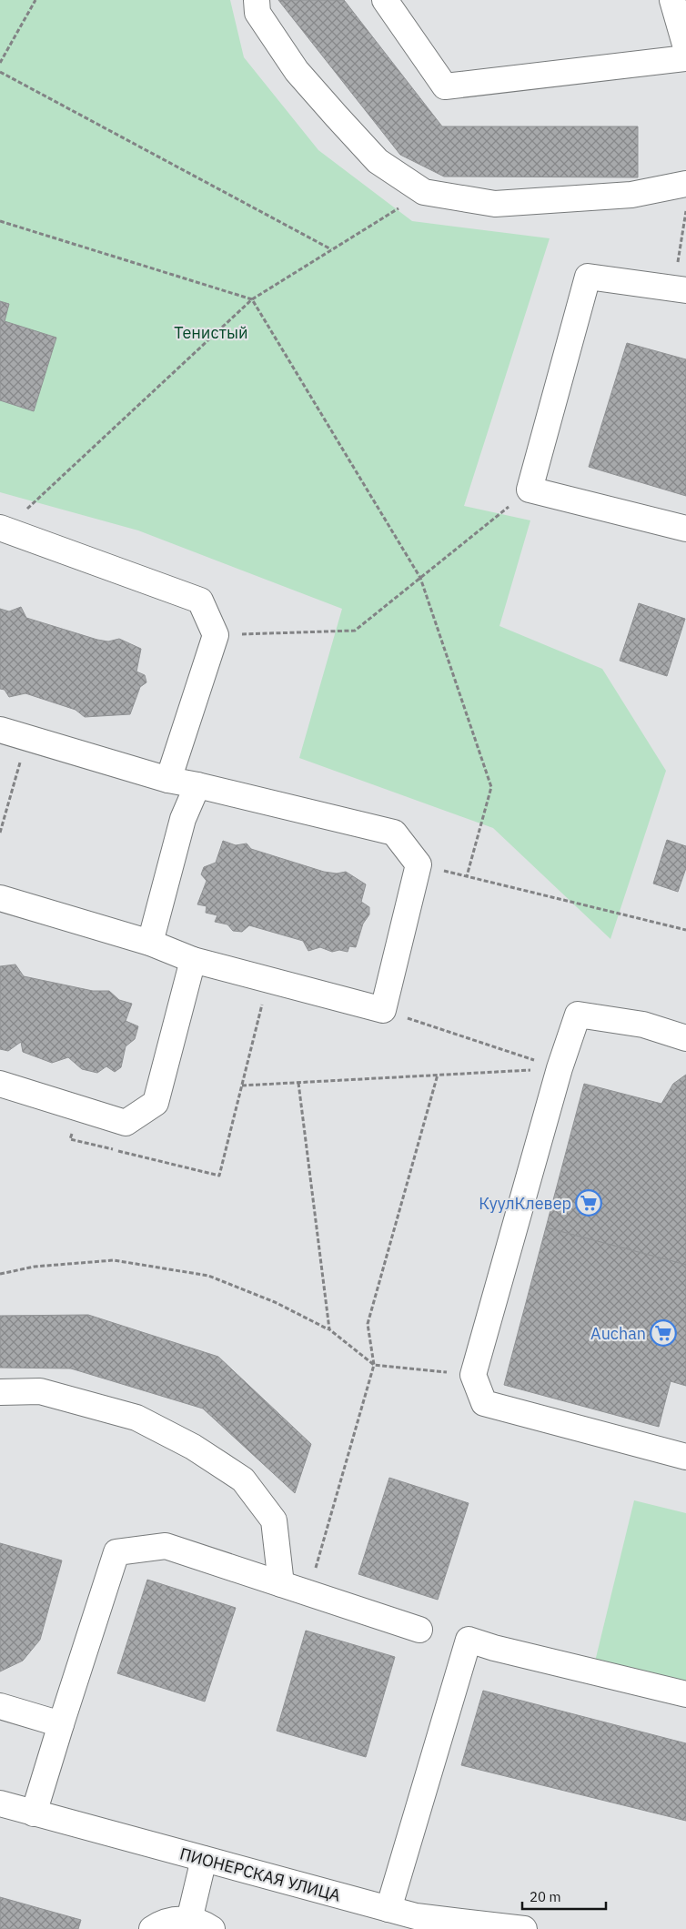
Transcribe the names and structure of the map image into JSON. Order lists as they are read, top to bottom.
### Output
{
  "streets": {
    "street": ["ПИОНЕРСКАЯ УЛИЦА"]
  },
  "parks": ["Тенистый"],
  "places": {
    "supermarket": ["КуулКлевер", "Auchan"]
  },
  "scale_bar": "20 m"
}
